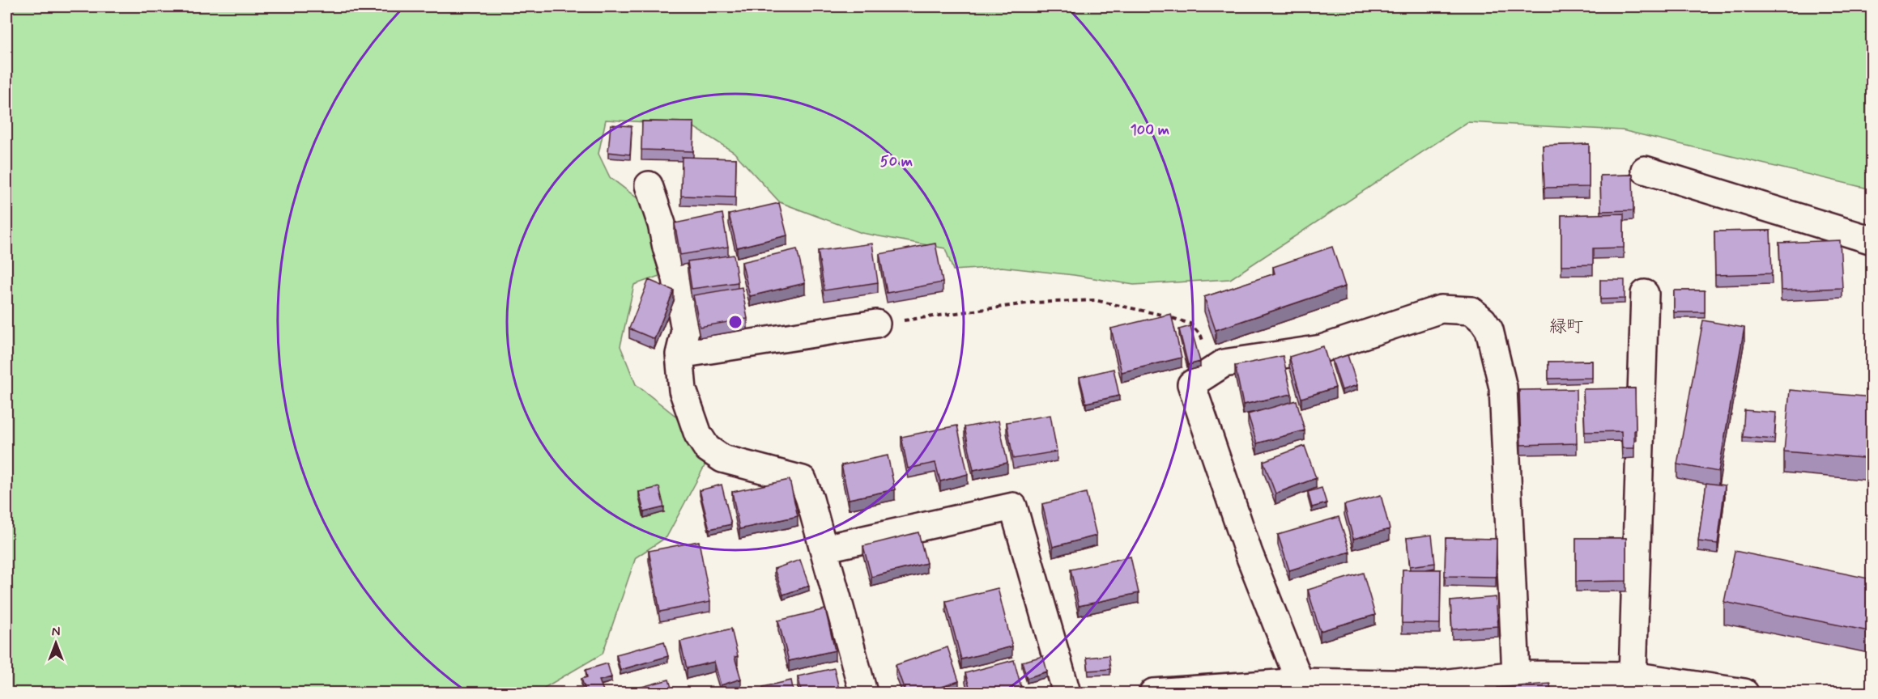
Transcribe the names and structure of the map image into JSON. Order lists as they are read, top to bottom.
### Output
{
  "districts": ["緑町"],
  "north": "top",
  "rings": ["100 m", "50 m"]
}
